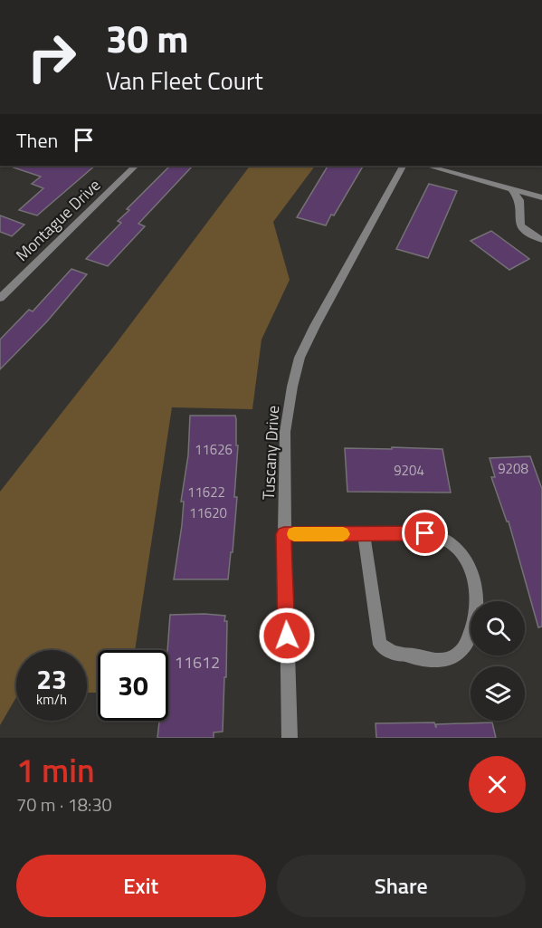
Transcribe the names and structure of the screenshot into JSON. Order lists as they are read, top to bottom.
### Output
{
  "streets": {
    "street": ["Montague Drive", "Tuscany Drive"]
  },
  "house_numbers": [
    "11626",
    "9208",
    "9204",
    "11622",
    "11620",
    "11612"
  ],
  "page": {
    "turn": ["30 m", "Van Fleet Court"],
    "then": "Then",
    "speed": "23 km/h",
    "limit": "30",
    "heading": ["1 min", "70 m · 18:30"],
    "buttons": ["Exit", "Share"]
  }
}
